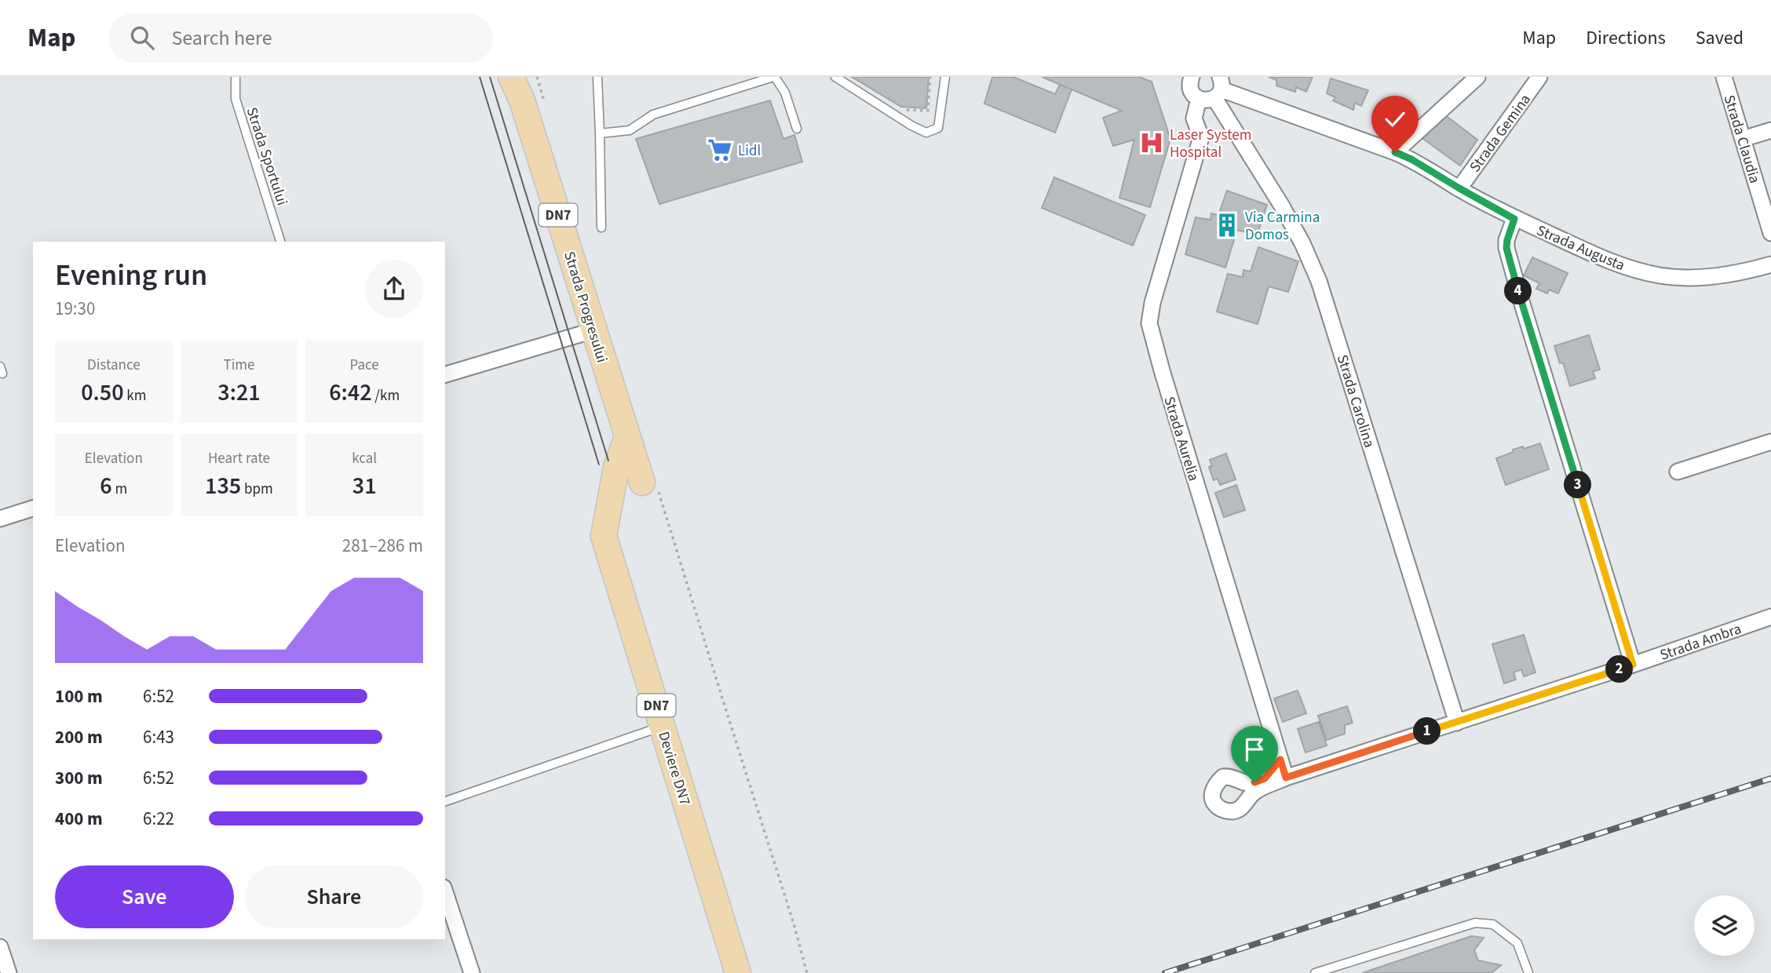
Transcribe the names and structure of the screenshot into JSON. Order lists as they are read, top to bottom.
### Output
{
  "streets": {
    "main road": ["DN7", "Strada Progresului", "Deviere DN7"],
    "street": [
      "Strada Gemina",
      "Strada Claudia",
      "Strada Augusta",
      "Strada Carolina",
      "Strada Aurelia",
      "Strada Ambra"
    ],
    "lane": ["Strada Sportului"]
  },
  "crossings": [
    ["Strada Gemina", "Strada Augusta"],
    ["Strada Augusta", "Strada Carolina"],
    ["Strada Augusta", "Strada Aurelia"],
    ["Strada Progresului", "Deviere DN7"],
    ["Strada Carolina", "Strada Aurelia"],
    ["Strada Carolina", "Strada Ambra"],
    ["Strada Aurelia", "Strada Ambra"]
  ],
  "places": {
    "hospital": ["Laser System Hospital"],
    "supermarket": ["Lidl"],
    "building": ["Via Carmina Domos"]
  },
  "page": {
    "header": "Map",
    "search": "Search here",
    "nav": ["Map", "Directions", "Saved"],
    "heading": ["Evening run", "19:30"],
    "pins": [
      "4",
      "3",
      "2",
      "1"
    ],
    "stats": [
      ["Distance", "0.50 km"],
      ["Time", "3:21"],
      ["Pace", "6:42 /km"],
      ["Elevation", "6 m"],
      ["Heart rate", "135 bpm"],
      ["kcal", "31"]
    ],
    "chart": ["Elevation", "281–286 m"],
    "list": [
      {
        "name": "100 m",
        "note": "6:52"
      },
      {
        "name": "200 m",
        "note": "6:43"
      },
      {
        "name": "300 m",
        "note": "6:52"
      },
      {
        "name": "400 m",
        "note": "6:22"
      }
    ],
    "buttons": ["Save", "Share"]
  }
}
